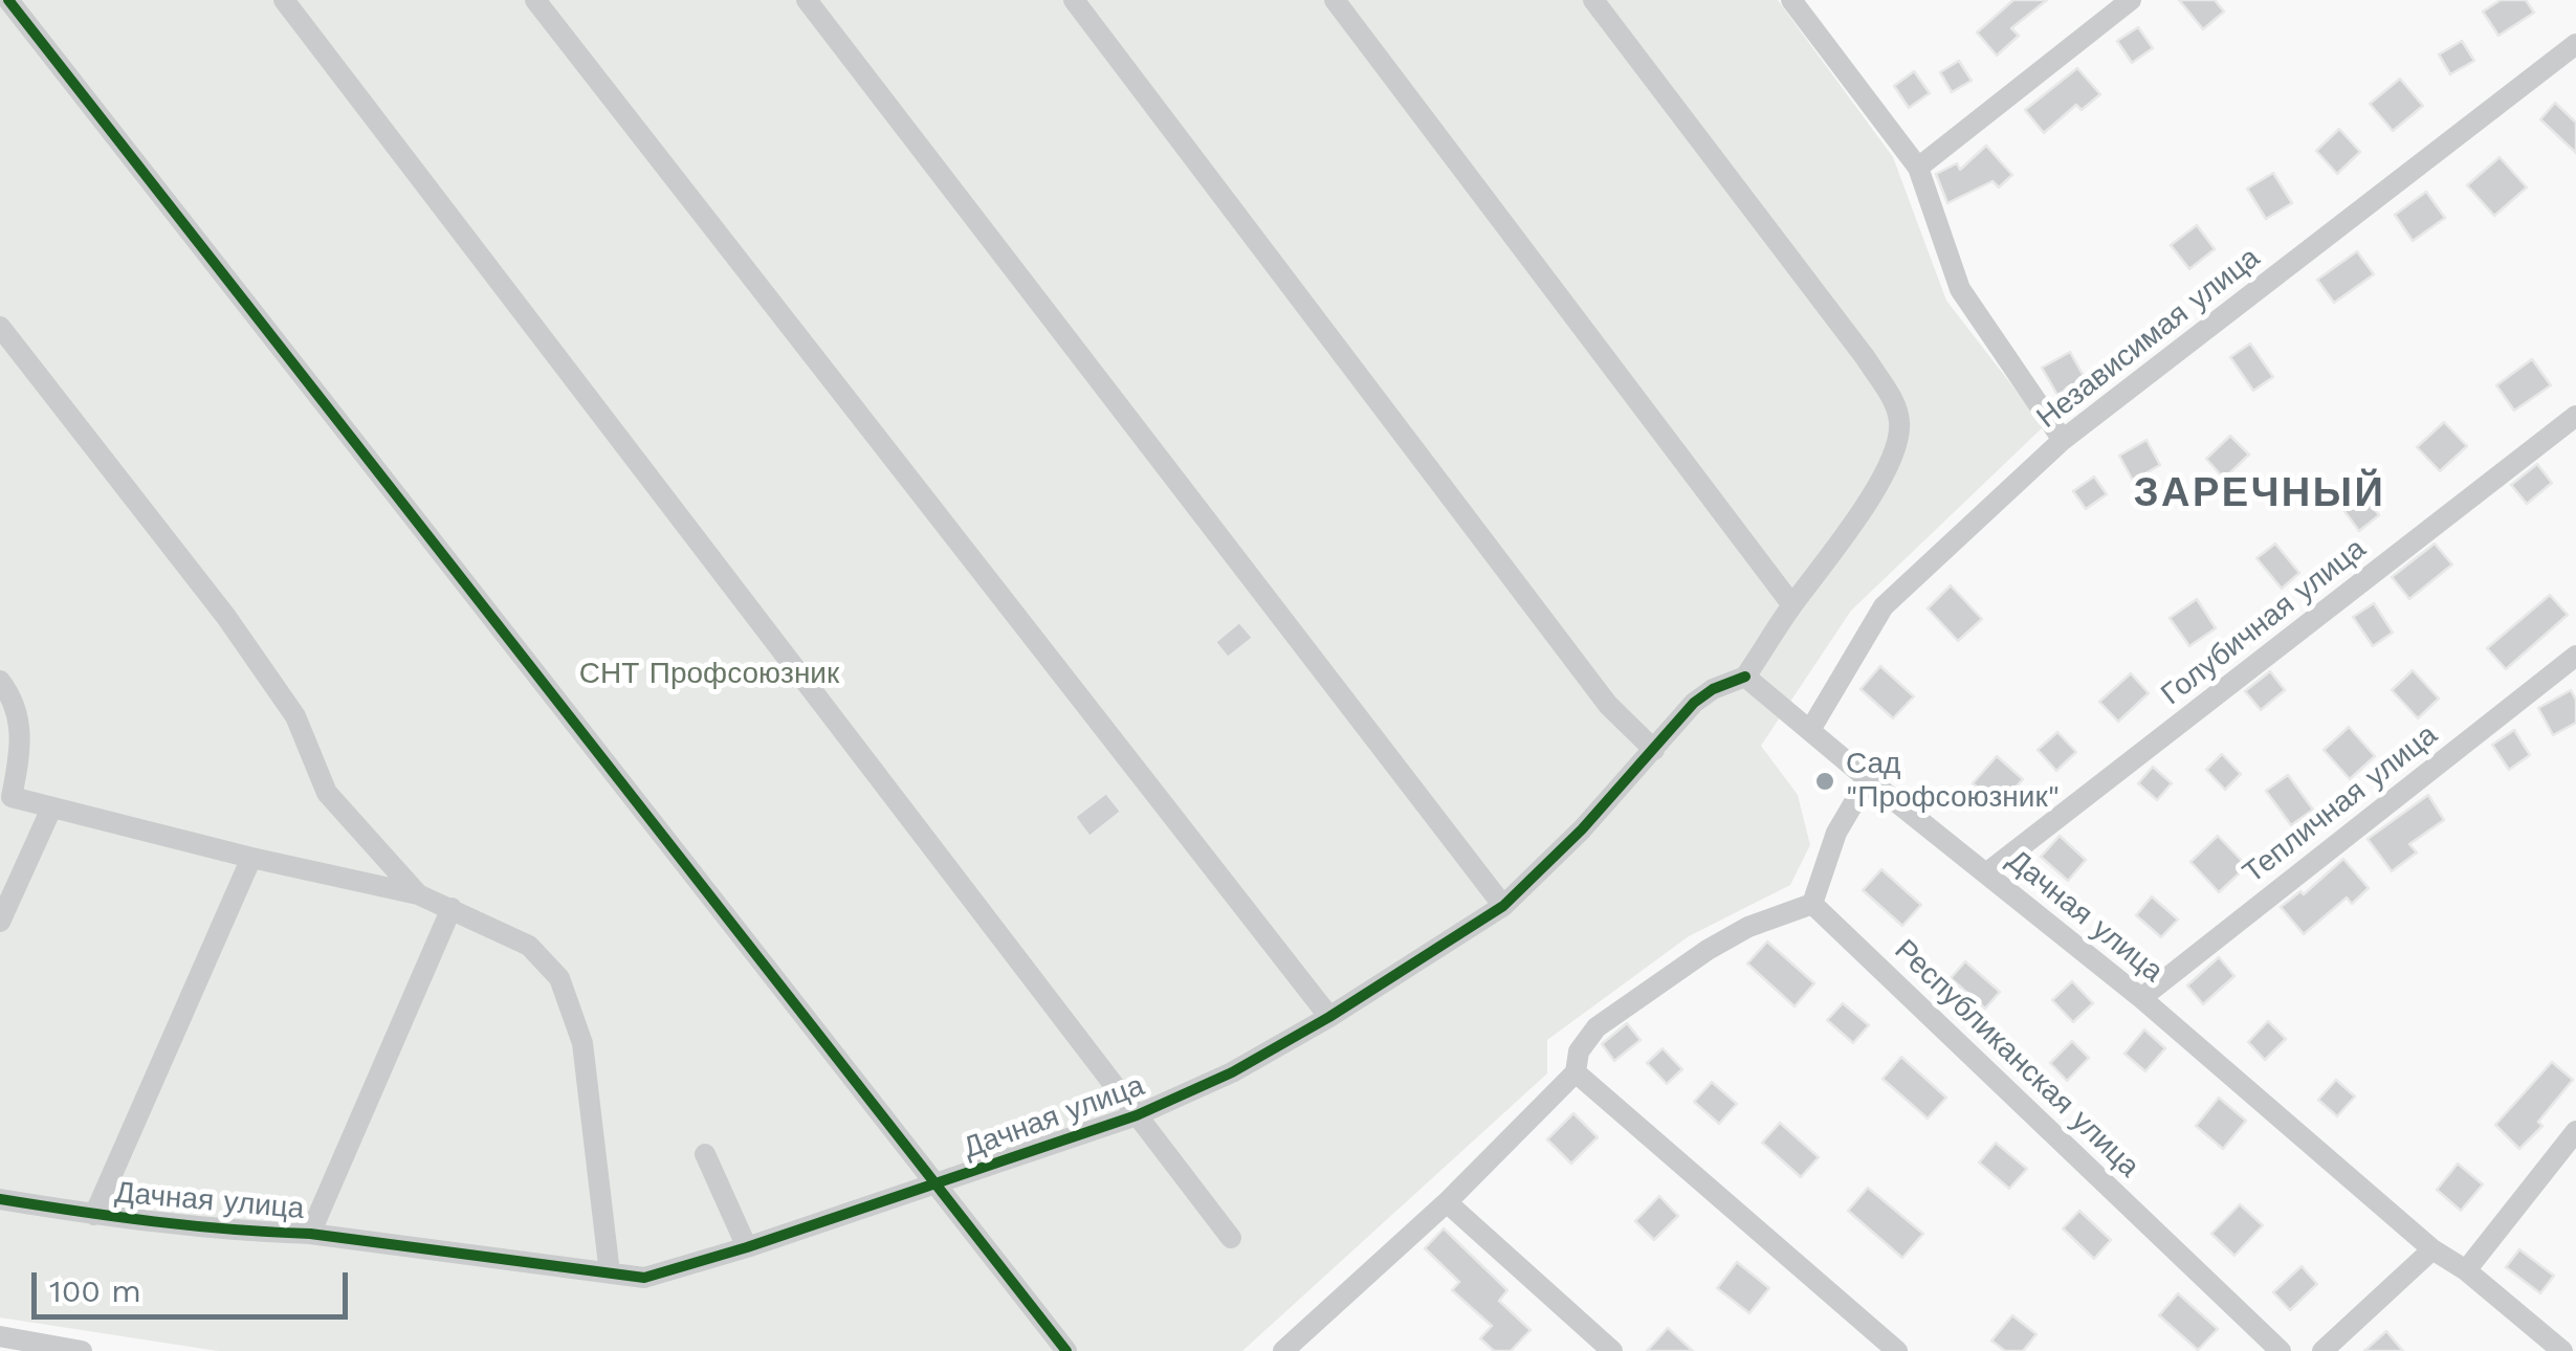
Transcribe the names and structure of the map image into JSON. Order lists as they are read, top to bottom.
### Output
{
  "streets": {
    "street": [
      "Независимая улица",
      "Голубичная улица",
      "Тепличная улица",
      "Дачная улица",
      "Республиканская улица"
    ]
  },
  "crossings": [
    ["Независимая улица", "Дачная улица"],
    ["Голубичная улица", "Дачная улица"],
    ["Тепличная улица", "Дачная улица"]
  ],
  "districts": ["ЗАРЕЧНЫЙ"],
  "parks": ["СНТ Профсоюзник"],
  "places": ["Сад \"Профсоюзник\""],
  "scale_bar": "100 m"
}
